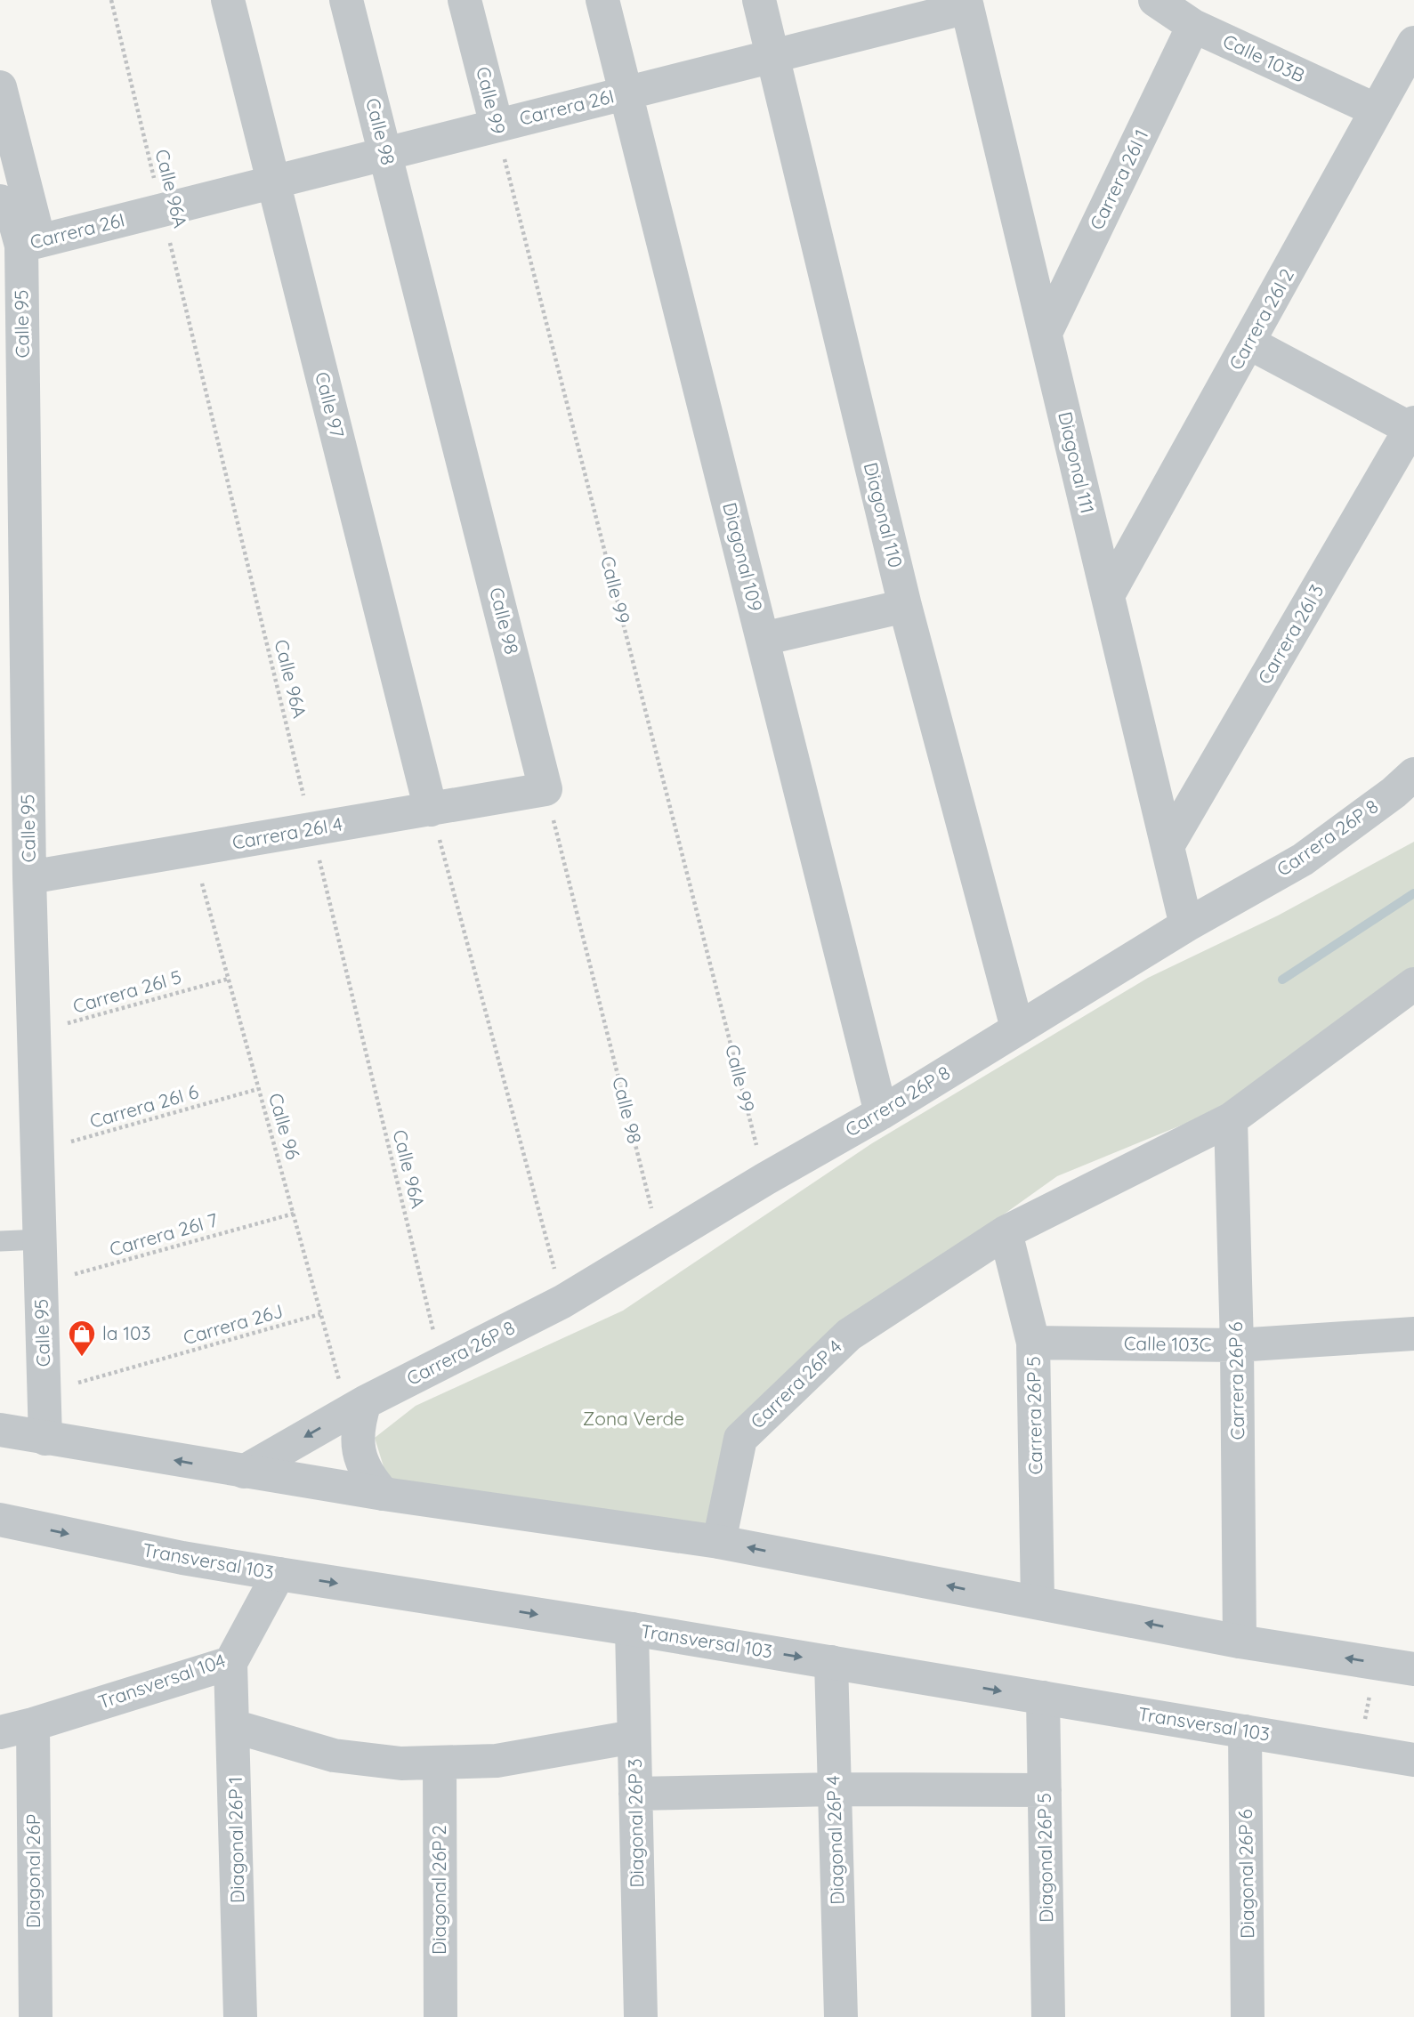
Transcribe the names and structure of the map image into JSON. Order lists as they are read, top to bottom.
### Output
{
  "streets": {
    "street": [
      "Calle 103B",
      "Calle 99",
      "Carrera 26I",
      "Calle 98",
      "Carrera 26I 1",
      "Carrera 26I 2",
      "Calle 95",
      "Calle 97",
      "Diagonal 111",
      "Diagonal 110",
      "Diagonal 109",
      "Carrera 26I 3",
      "Carrera 26I 4",
      "Carrera 26P 8",
      "Calle 103C",
      "Carrera 26P 6",
      "Carrera 26P 4",
      "Carrera 26P 5",
      "Transversal 103",
      "Transversal 104",
      "Diagonal 26P 3",
      "Diagonal 26P 1",
      "Diagonal 26P 4",
      "Diagonal 26P 5",
      "Diagonal 26P",
      "Diagonal 26P 6",
      "Diagonal 26P 2"
    ],
    "path": [
      "Calle 96A",
      "Carrera 26I 5",
      "Carrera 26I 6",
      "Calle 96",
      "Carrera 26I 7",
      "Carrera 26J"
    ]
  },
  "crossings": [
    ["Calle 103B", "Carrera 26I 1"],
    ["Calle 103B", "Carrera 26I 2"],
    ["Calle 99", "Carrera 26I"],
    ["Calle 99", "Carrera 26P 8"],
    ["Carrera 26I", "Calle 98"],
    ["Carrera 26I", "Calle 96A"],
    ["Carrera 26I", "Calle 95"],
    ["Carrera 26I", "Calle 97"],
    ["Carrera 26I", "Diagonal 111"],
    ["Carrera 26I", "Diagonal 110"],
    ["Carrera 26I", "Diagonal 109"],
    ["Calle 98", "Carrera 26I 4"],
    ["Calle 98", "Carrera 26P 8"],
    ["Carrera 26I 1", "Diagonal 111"],
    ["Calle 96A", "Carrera 26I 4"],
    ["Calle 96A", "Carrera 26P 8"],
    ["Carrera 26I 2", "Diagonal 111"],
    ["Calle 95", "Carrera 26I 4"],
    ["Calle 95", "Carrera 26I 5"],
    ["Calle 95", "Carrera 26I 6"],
    ["Calle 95", "Carrera 26I 7"],
    ["Calle 95", "Carrera 26J"],
    ["Calle 97", "Carrera 26I 4"],
    ["Diagonal 111", "Carrera 26I 3"],
    ["Diagonal 111", "Carrera 26P 8"],
    ["Diagonal 110", "Carrera 26P 8"],
    ["Diagonal 109", "Carrera 26P 8"],
    ["Carrera 26I 4", "Calle 96"],
    ["Carrera 26P 8", "Calle 96"],
    ["Carrera 26I 5", "Calle 96"],
    ["Carrera 26I 6", "Calle 96"],
    ["Calle 96", "Carrera 26I 7"],
    ["Calle 96", "Carrera 26J"],
    ["Calle 103C", "Carrera 26P 6"],
    ["Calle 103C", "Carrera 26P 5"],
    ["Carrera 26P 6", "Carrera 26P 4"],
    ["Carrera 26P 4", "Carrera 26P 5"],
    ["Transversal 103", "Transversal 104"],
    ["Transversal 103", "Diagonal 26P 3"],
    ["Transversal 103", "Diagonal 26P 4"],
    ["Transversal 103", "Diagonal 26P 5"],
    ["Transversal 103", "Diagonal 26P 6"],
    ["Transversal 104", "Diagonal 26P 1"],
    ["Transversal 104", "Diagonal 26P"]
  ],
  "parks": ["Zona Verde"],
  "places": {
    "shop": ["la 103"]
  }
}
